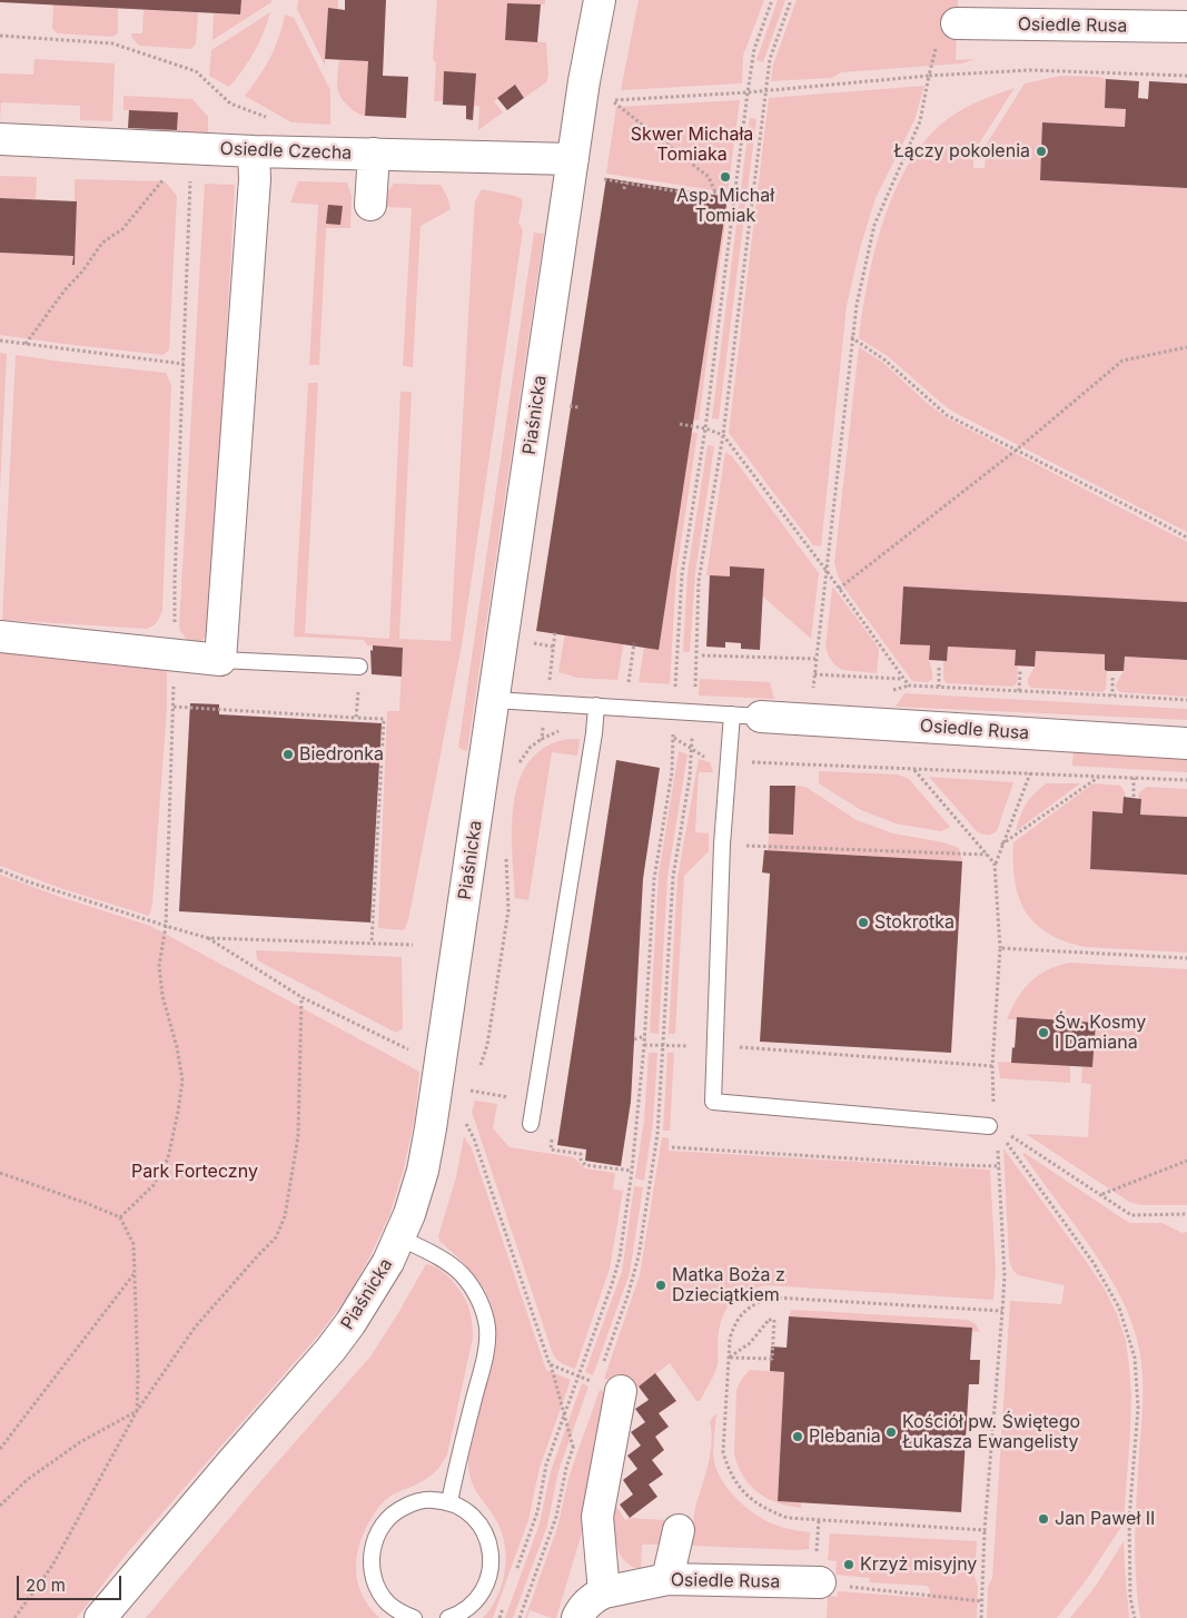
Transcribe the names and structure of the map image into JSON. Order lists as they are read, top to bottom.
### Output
{
  "streets": {
    "street": ["Osiedle Rusa", "Osiedle Czecha", "Piaśnicka"]
  },
  "crossings": [
    ["Osiedle Czecha", "Piaśnicka"]
  ],
  "parks": ["Skwer Michała Tomiaka", "Park Forteczny"],
  "places": [
    "Łączy pokolenia",
    "Asp. Michał Tomiak",
    "Biedronka",
    "Stokrotka",
    "Św. Kosmy I Damiana",
    "Matka Boża z Dzieciątkiem",
    "Kościół pw. Świętego Łukasza Ewangelisty",
    "Plebania",
    "Jan Paweł II",
    "Krzyż misyjny"
  ],
  "scale_bar": "20 m"
}
